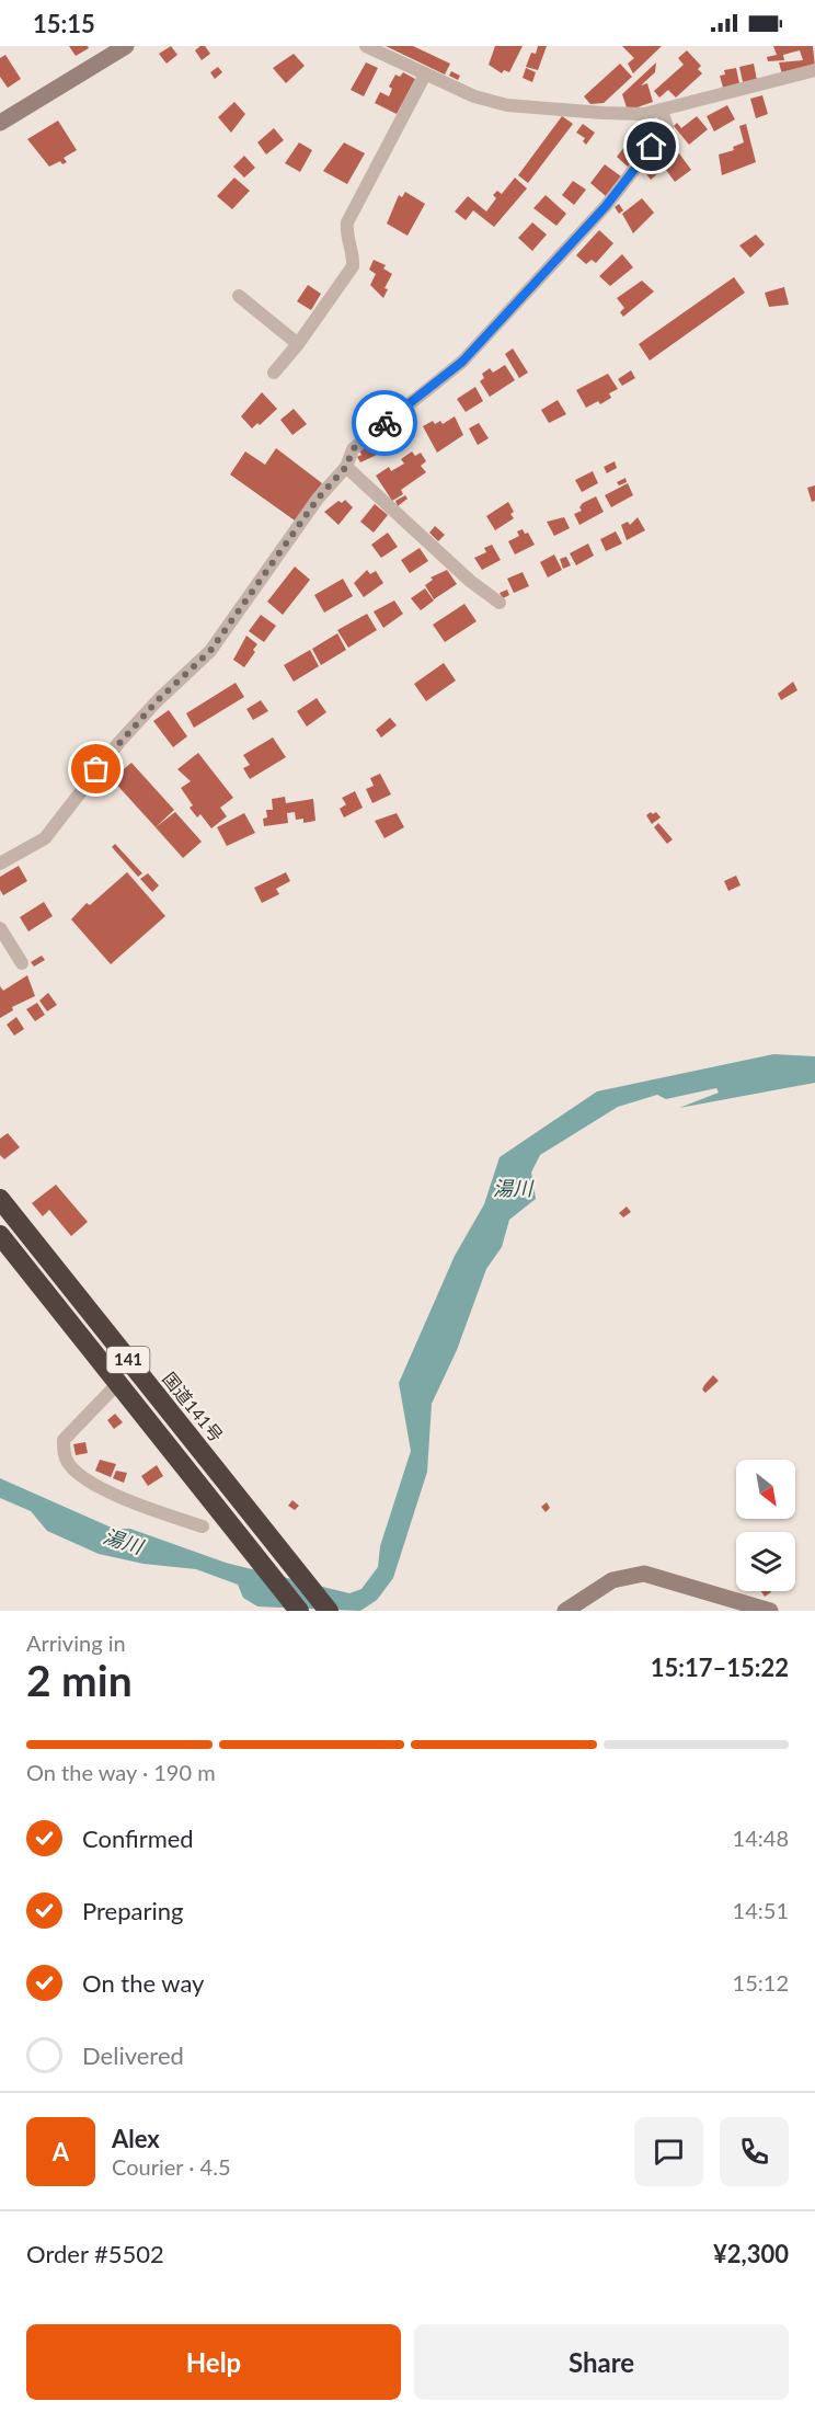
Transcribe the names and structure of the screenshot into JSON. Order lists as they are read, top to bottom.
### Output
{
  "streets": {
    "highway": ["141", "国道141号"]
  },
  "water": ["湯川"],
  "north": "bottom right",
  "page": {
    "status": "15:15",
    "heading": ["2 min", "Arriving in", "15:17–15:22"],
    "panel": [
      "Alex",
      "Courier · 4.5",
      "Order #5502",
      "¥2,300"
    ],
    "bar": "On the way · 190 m",
    "list": [
      ["Confirmed", "14:48"],
      ["Preparing", "14:51"],
      ["On the way", "15:12"],
      "Delivered"
    ],
    "round": "A",
    "buttons": ["Help", "Share"]
  }
}
